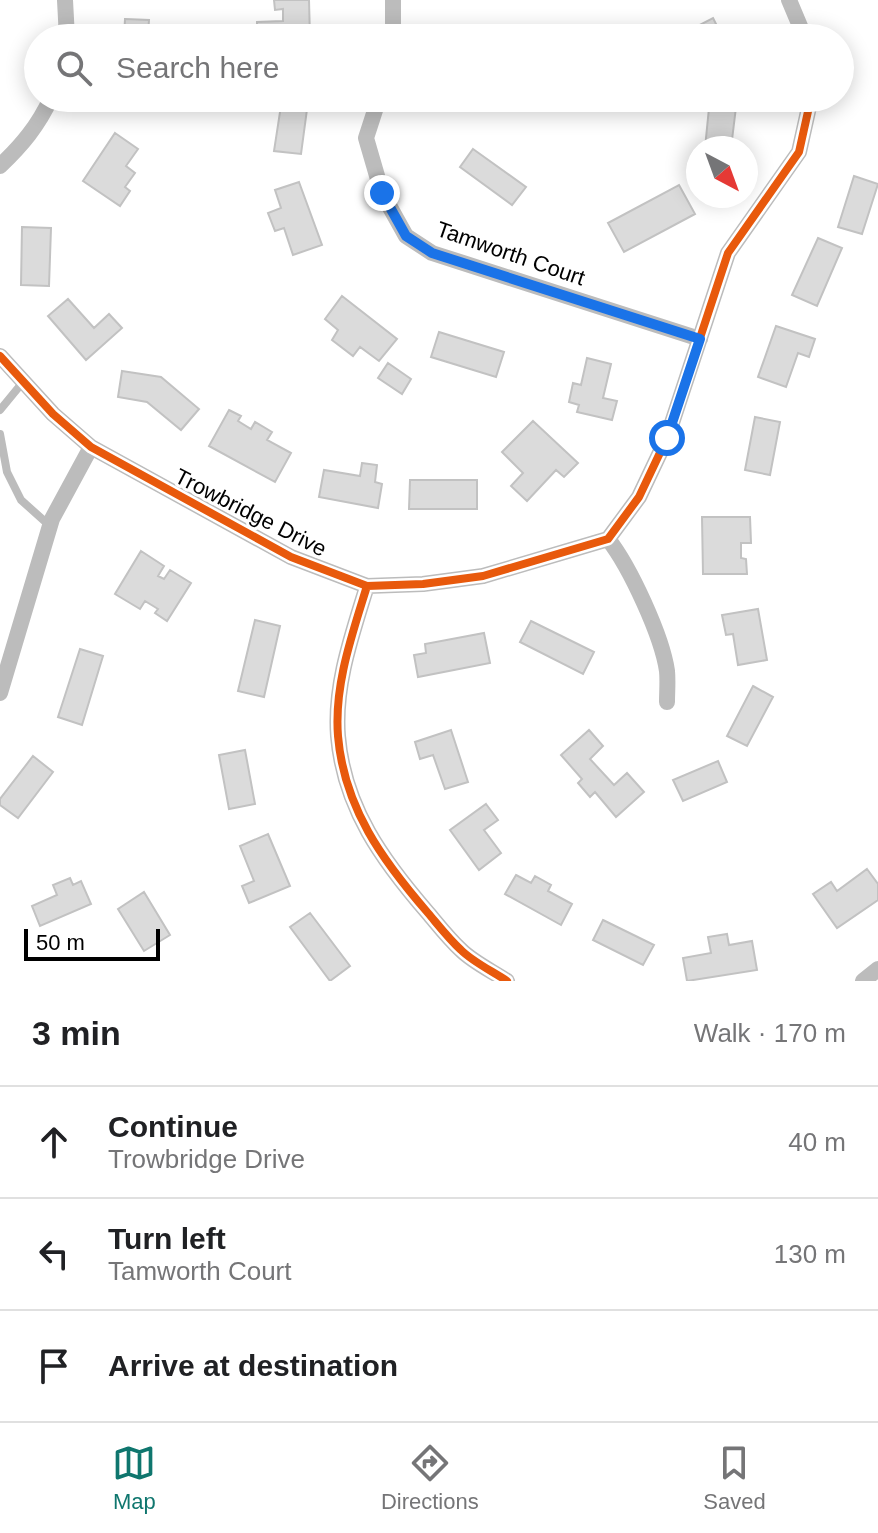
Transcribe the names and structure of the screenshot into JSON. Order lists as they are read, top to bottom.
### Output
{
  "streets": {
    "street": ["Tamworth Court", "Trowbridge Drive"]
  },
  "scale_bar": "50 m",
  "north": "bottom right",
  "page": {
    "search": "Search here",
    "scale": "50 m",
    "heading": ["3 min", "Walk · 170 m"],
    "list": [
      ["Continue", "Trowbridge Drive", "40 m"],
      ["Turn left", "Tamworth Court", "130 m"],
      "Arrive at destination"
    ],
    "nav": ["Map", "Directions", "Saved"]
  }
}
